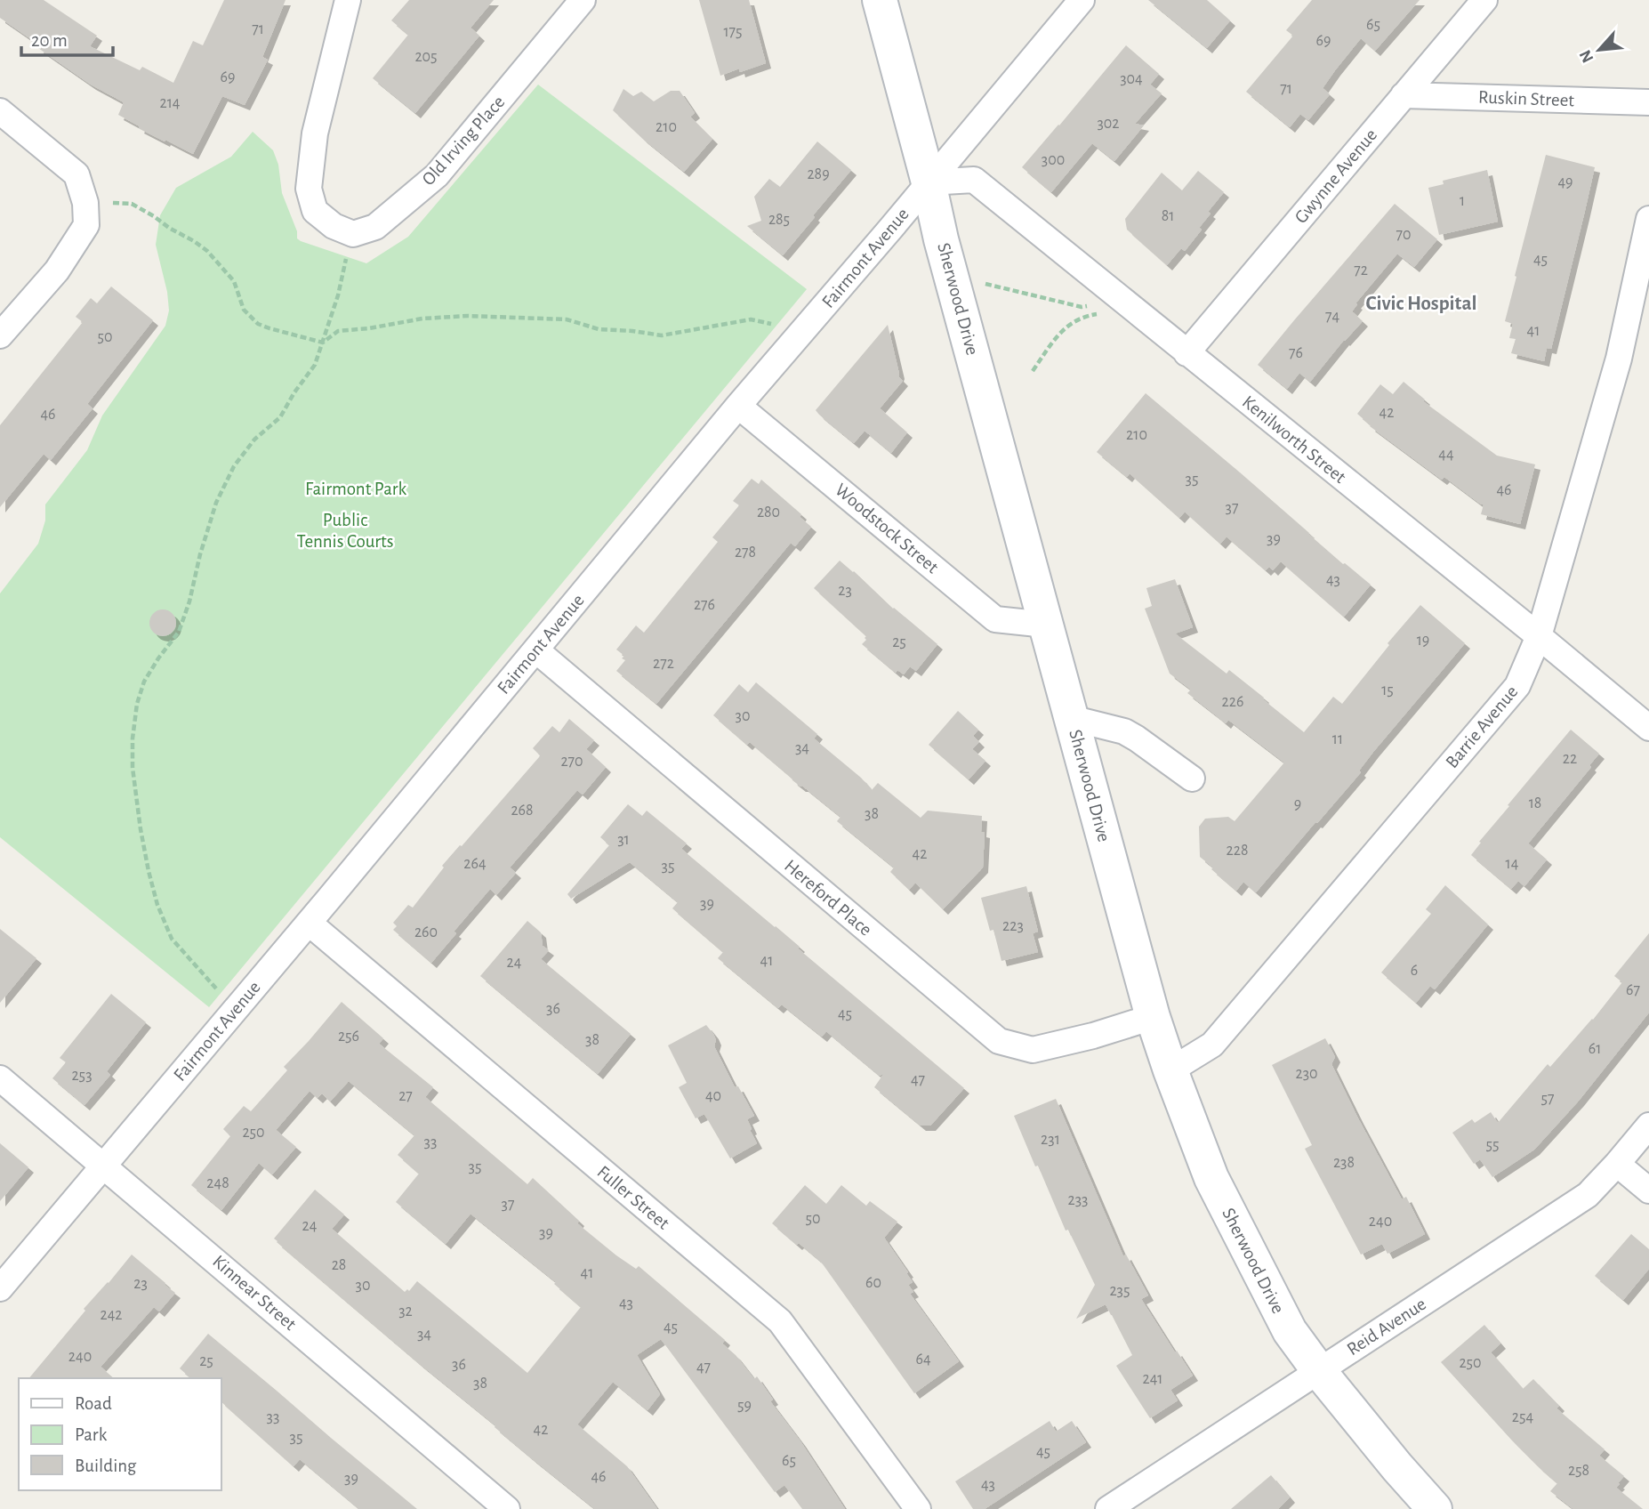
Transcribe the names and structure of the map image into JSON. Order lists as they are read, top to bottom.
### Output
{
  "streets": {
    "street": [
      "Ruskin Street",
      "Old Irving Place",
      "Gwynne Avenue",
      "Fairmont Avenue",
      "Sherwood Drive",
      "Kenilworth Street",
      "Woodstock Street",
      "Barrie Avenue",
      "Hereford Place",
      "Fuller Street",
      "Kinnear Street",
      "Reid Avenue"
    ]
  },
  "crossings": [
    ["Ruskin Street", "Gwynne Avenue"],
    ["Gwynne Avenue", "Kenilworth Street"],
    ["Fairmont Avenue", "Sherwood Drive"],
    ["Fairmont Avenue", "Kenilworth Street"],
    ["Fairmont Avenue", "Woodstock Street"],
    ["Fairmont Avenue", "Hereford Place"],
    ["Fairmont Avenue", "Fuller Street"],
    ["Fairmont Avenue", "Kinnear Street"],
    ["Sherwood Drive", "Kenilworth Street"],
    ["Sherwood Drive", "Woodstock Street"],
    ["Sherwood Drive", "Barrie Avenue"],
    ["Sherwood Drive", "Hereford Place"],
    ["Sherwood Drive", "Reid Avenue"],
    ["Kenilworth Street", "Barrie Avenue"]
  ],
  "districts": ["Civic Hospital"],
  "parks": ["Fairmont Park", "Public Tennis Courts"],
  "house_numbers": [
    "65",
    "71",
    "175",
    "69",
    "205",
    "69",
    "304",
    "71",
    "214",
    "302",
    "210",
    "300",
    "289",
    "49",
    "1",
    "81",
    "285",
    "70",
    "45",
    "72",
    "74",
    "41",
    "50",
    "76",
    "42",
    "46",
    "210",
    "44",
    "35",
    "46",
    "37",
    "280",
    "39",
    "278",
    "43",
    "23",
    "276",
    "19",
    "25",
    "272",
    "15",
    "226",
    "30",
    "11",
    "34",
    "22",
    "270",
    "18",
    "9",
    "268",
    "38",
    "31",
    "228",
    "42",
    "264",
    "14",
    "35",
    "39",
    "223",
    "260",
    "41",
    "24",
    "6",
    "67",
    "36",
    "45",
    "256",
    "38",
    "61",
    "230",
    "253",
    "47",
    "27",
    "40",
    "57",
    "250",
    "231",
    "33",
    "55",
    "238",
    "35",
    "248",
    "233",
    "37",
    "50",
    "240",
    "24",
    "39",
    "28",
    "41",
    "60",
    "23",
    "30",
    "235",
    "43",
    "32",
    "242",
    "45",
    "34",
    "240",
    "64",
    "25",
    "250",
    "36",
    "47",
    "241",
    "38",
    "59",
    "33",
    "254",
    "42",
    "35",
    "45",
    "65",
    "258",
    "46",
    "39",
    "43"
  ],
  "legend": ["Road", "Park", "Building"],
  "scale_bar": "20 m",
  "north": "bottom left"
}
